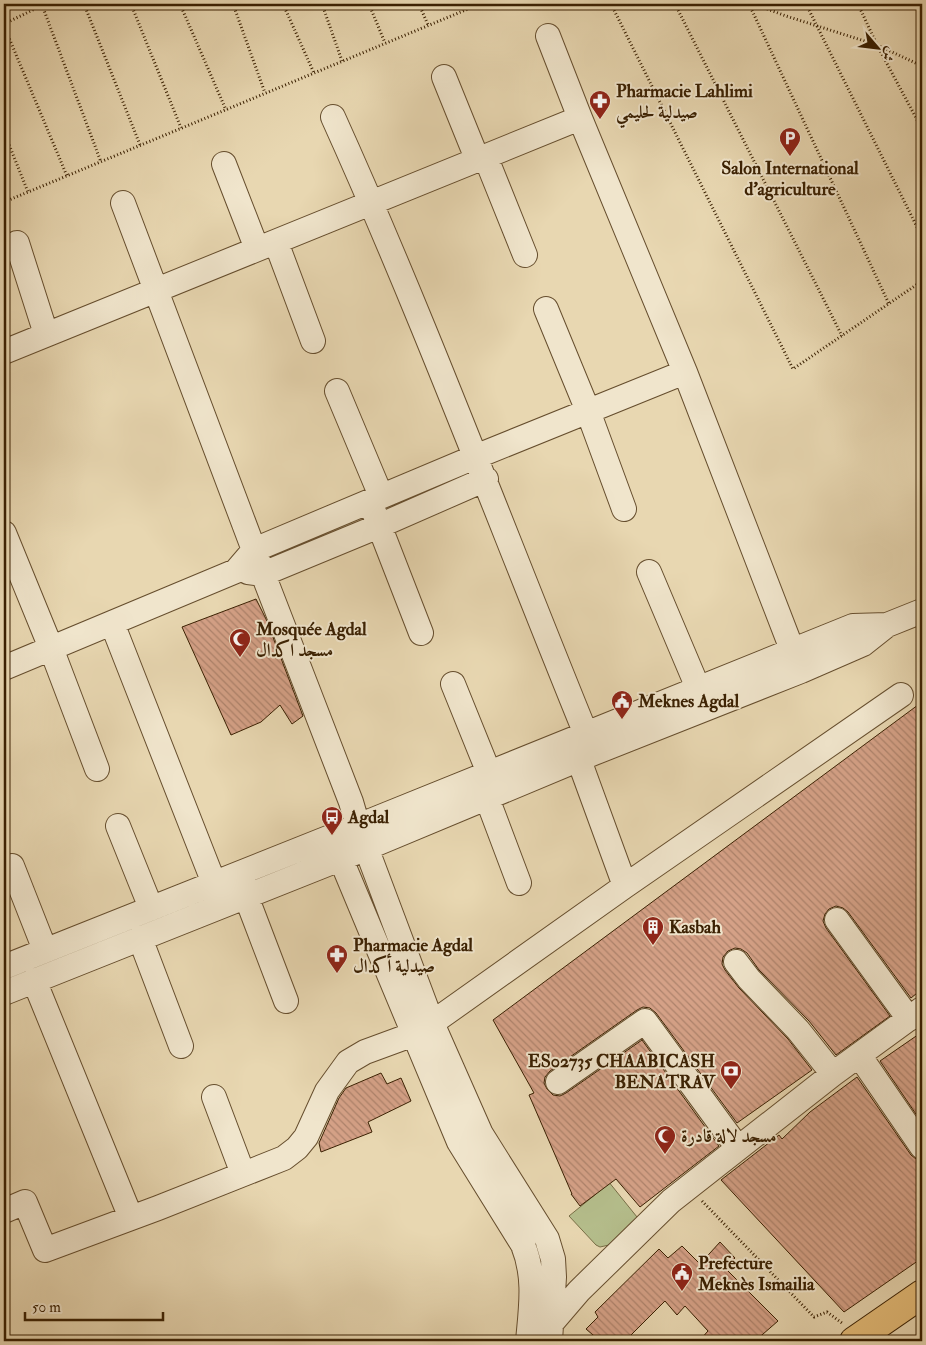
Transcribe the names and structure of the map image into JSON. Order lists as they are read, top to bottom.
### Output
{
  "places": {
    "pharmacy": ["Pharmacie Lahlimi صيدلية لحليمي", "Pharmacie Agdal صيدلية أكدال"],
    "parking": ["Salon International d'agriculture"],
    "mosque": ["Mosquée Agdal مسجد اكدال", "مسجد لالة قادرة"],
    "public building": ["Meknes Agdal", "Prefecture Meknès Ismailia"],
    "bus stop": ["Agdal"],
    "building": ["Kasbah"],
    "bank": ["ES02735 CHAABICASH BENATRAV"]
  },
  "scale_bar": "50 m",
  "north": "bottom right"
}
